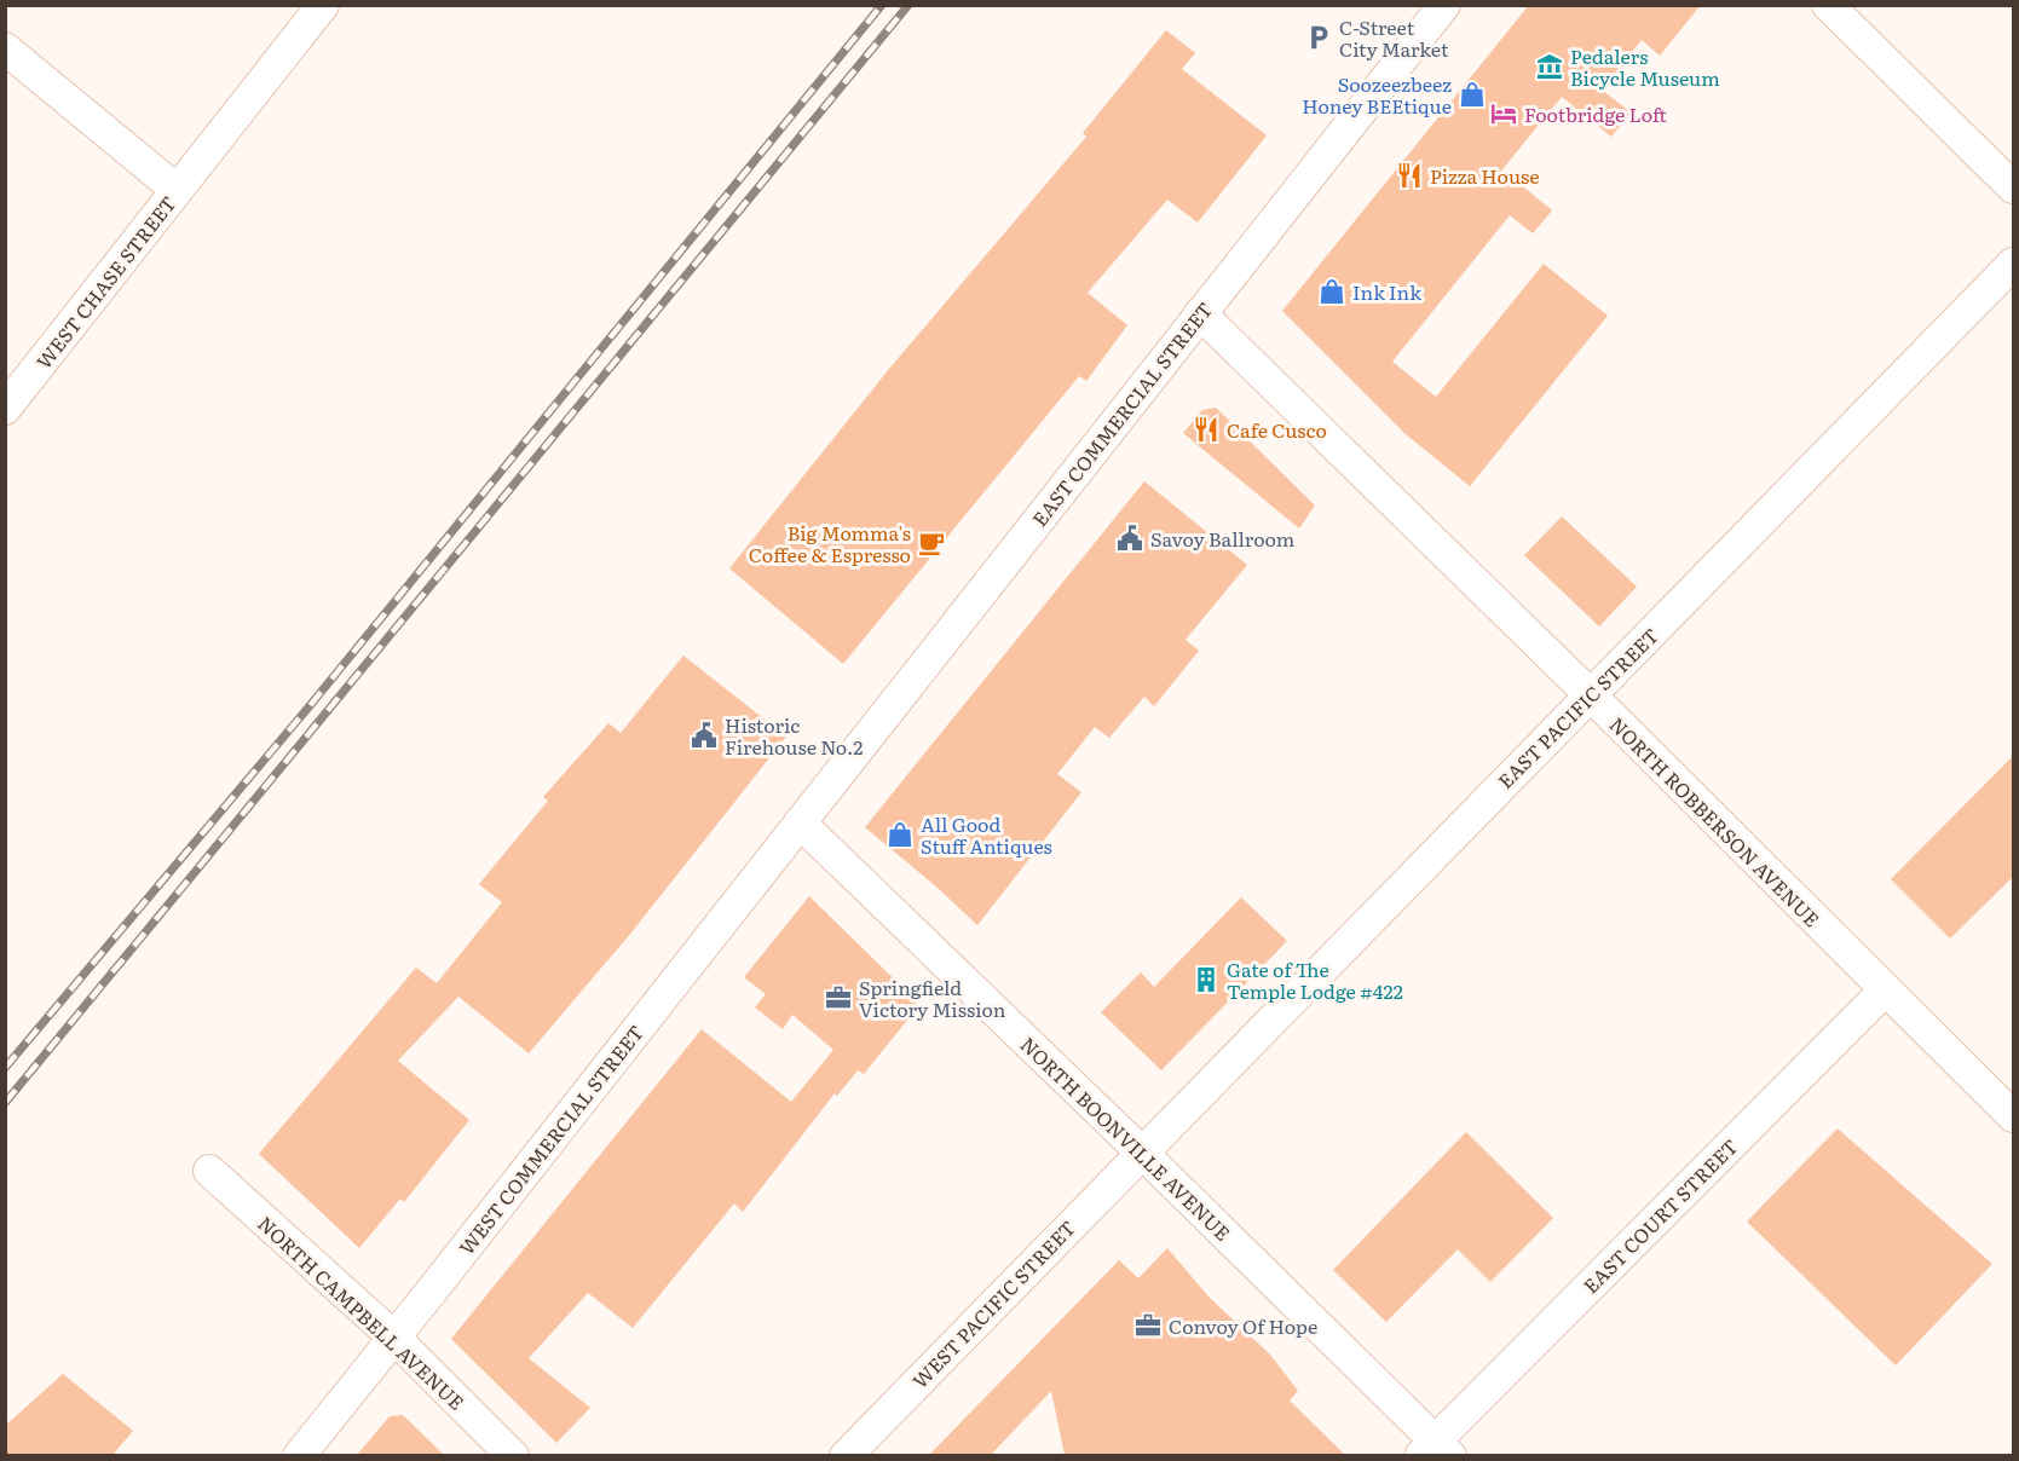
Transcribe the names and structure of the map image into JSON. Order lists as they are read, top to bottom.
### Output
{
  "streets": {
    "street": [
      "WEST CHASE STREET",
      "EAST COMMERCIAL STREET",
      "EAST PACIFIC STREET",
      "NORTH ROBBERSON AVENUE",
      "NORTH BOONVILLE AVENUE",
      "WEST COMMERCIAL STREET",
      "EAST COURT STREET",
      "WEST PACIFIC STREET",
      "NORTH CAMPBELL AVENUE"
    ]
  },
  "crossings": [
    ["EAST COMMERCIAL STREET", "NORTH ROBBERSON AVENUE"],
    ["EAST COMMERCIAL STREET", "NORTH BOONVILLE AVENUE"],
    ["EAST COMMERCIAL STREET", "WEST COMMERCIAL STREET"],
    ["EAST PACIFIC STREET", "NORTH ROBBERSON AVENUE"],
    ["EAST PACIFIC STREET", "NORTH BOONVILLE AVENUE"],
    ["EAST PACIFIC STREET", "WEST PACIFIC STREET"],
    ["NORTH ROBBERSON AVENUE", "EAST COURT STREET"],
    ["NORTH BOONVILLE AVENUE", "WEST COMMERCIAL STREET"],
    ["NORTH BOONVILLE AVENUE", "EAST COURT STREET"],
    ["NORTH BOONVILLE AVENUE", "WEST PACIFIC STREET"],
    ["WEST COMMERCIAL STREET", "NORTH CAMPBELL AVENUE"]
  ],
  "places": {
    "parking": ["C-Street City Market"],
    "museum": ["Pedalers Bicycle Museum"],
    "shop": ["Soozeezbeez Honey BEEtique", "Ink Ink", "All Good Stuff Antiques"],
    "hotel": ["Footbridge Loft"],
    "restaurant": ["Pizza House", "Cafe Cusco"],
    "public building": ["Savoy Ballroom", "Historic Firehouse No.2"],
    "cafe": ["Big Momma's Coffee & Espresso"],
    "building": ["Gate of The Temple Lodge #422"],
    "office": ["Springfield Victory Mission", "Convoy Of Hope"]
  }
}
